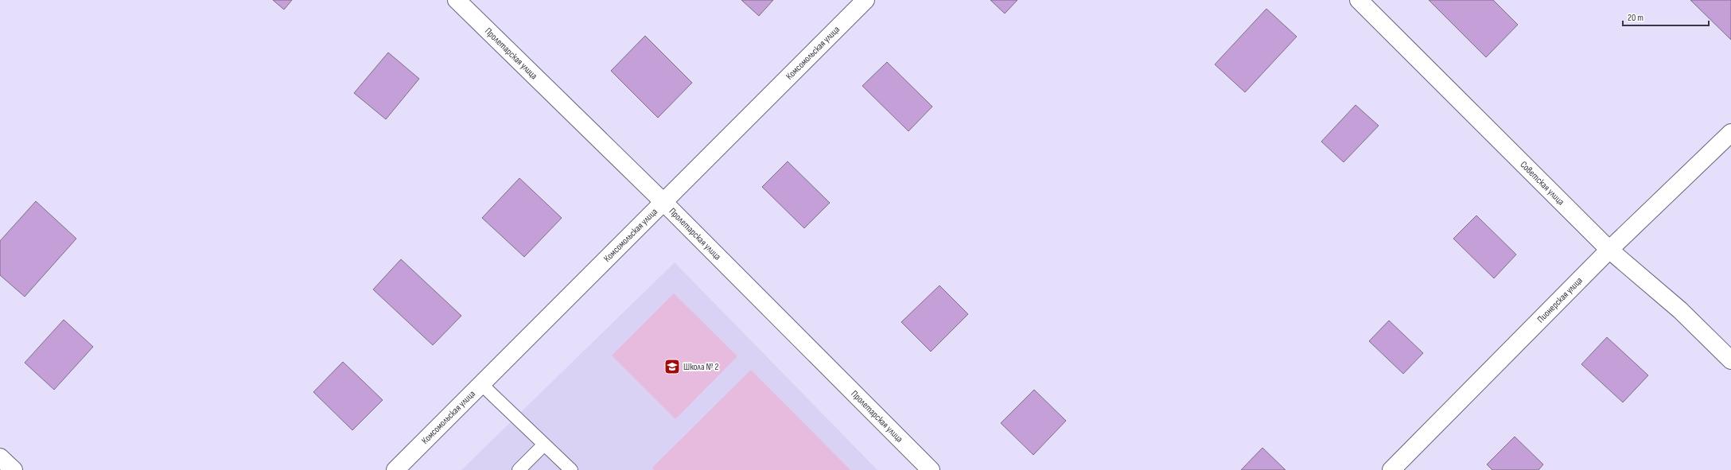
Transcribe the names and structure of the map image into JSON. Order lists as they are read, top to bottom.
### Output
{
  "streets": {
    "street": [
      "Комсомольская улица",
      "Пролетарская улица",
      "Советская улица",
      "Пионерская улица"
    ]
  },
  "crossings": [
    ["Комсомольская улица", "Пролетарская улица"],
    ["Советская улица", "Пионерская улица"]
  ],
  "places": {
    "school or university": ["Школа № 2"]
  },
  "scale_bar": "20 m"
}
